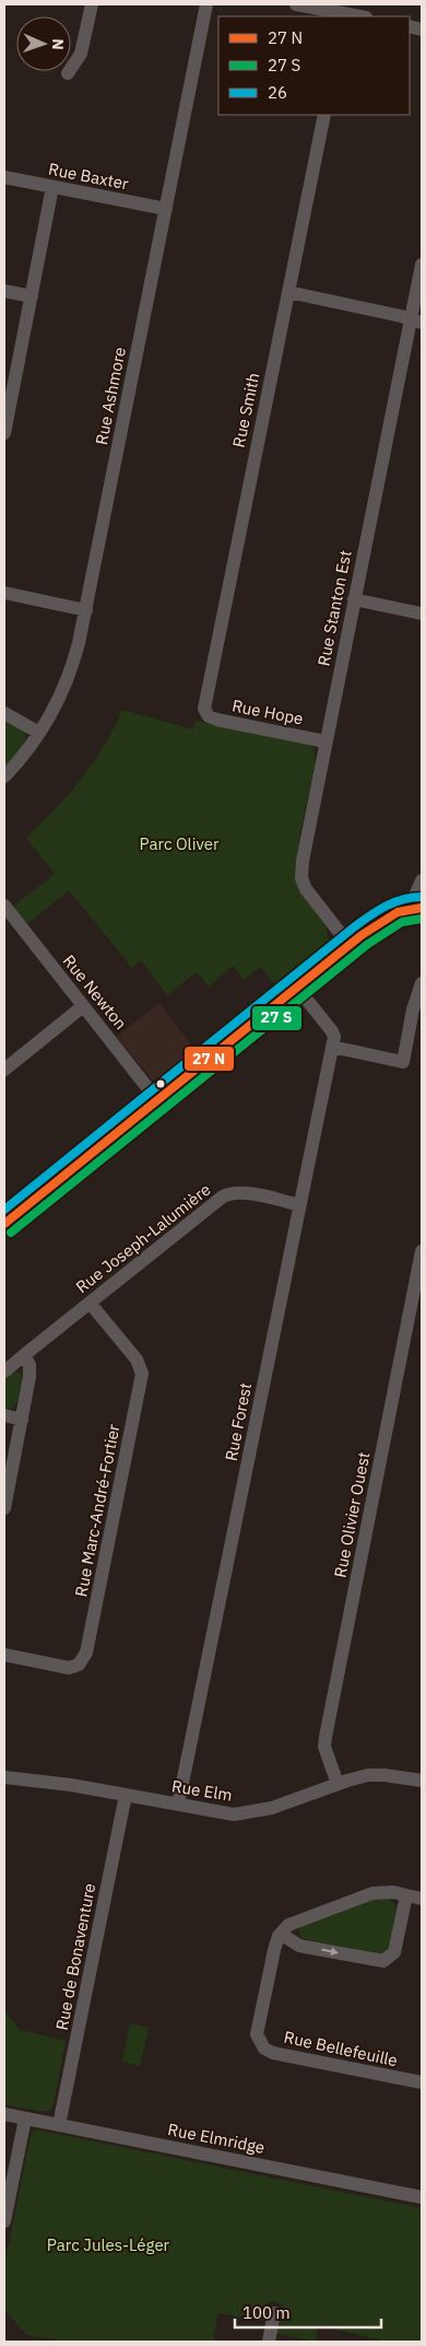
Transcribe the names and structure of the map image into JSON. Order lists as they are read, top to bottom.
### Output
{
  "streets": {
    "street": [
      "Rue Baxter",
      "Rue Ashmore",
      "Rue Smith",
      "Rue Stanton Est",
      "Rue Hope",
      "Rue Newton",
      "Rue Joseph-Lalumière",
      "Rue Forest",
      "Rue Marc-André-Fortier",
      "Rue Olivier Ouest",
      "Rue Elm",
      "Rue de Bonaventure",
      "Rue Bellefeuille",
      "Rue Elmridge"
    ]
  },
  "crossings": [
    ["Rue Baxter", "Rue Ashmore"],
    ["Rue Smith", "Rue Hope"],
    ["Rue Stanton Est", "Rue Hope"],
    ["Rue Joseph-Lalumière", "Rue Forest"],
    ["Rue Joseph-Lalumière", "Rue Marc-André-Fortier"],
    ["Rue Forest", "Rue Elm"],
    ["Rue Olivier Ouest", "Rue Elm"],
    ["Rue Elm", "Rue de Bonaventure"],
    ["Rue de Bonaventure", "Rue Elmridge"]
  ],
  "parks": ["Parc Oliver", "Parc Jules-Léger"],
  "lines": ["transit line 26"],
  "legend": ["27 N", "27 S", "26"],
  "scale_bar": "100 m",
  "north": "right"
}
